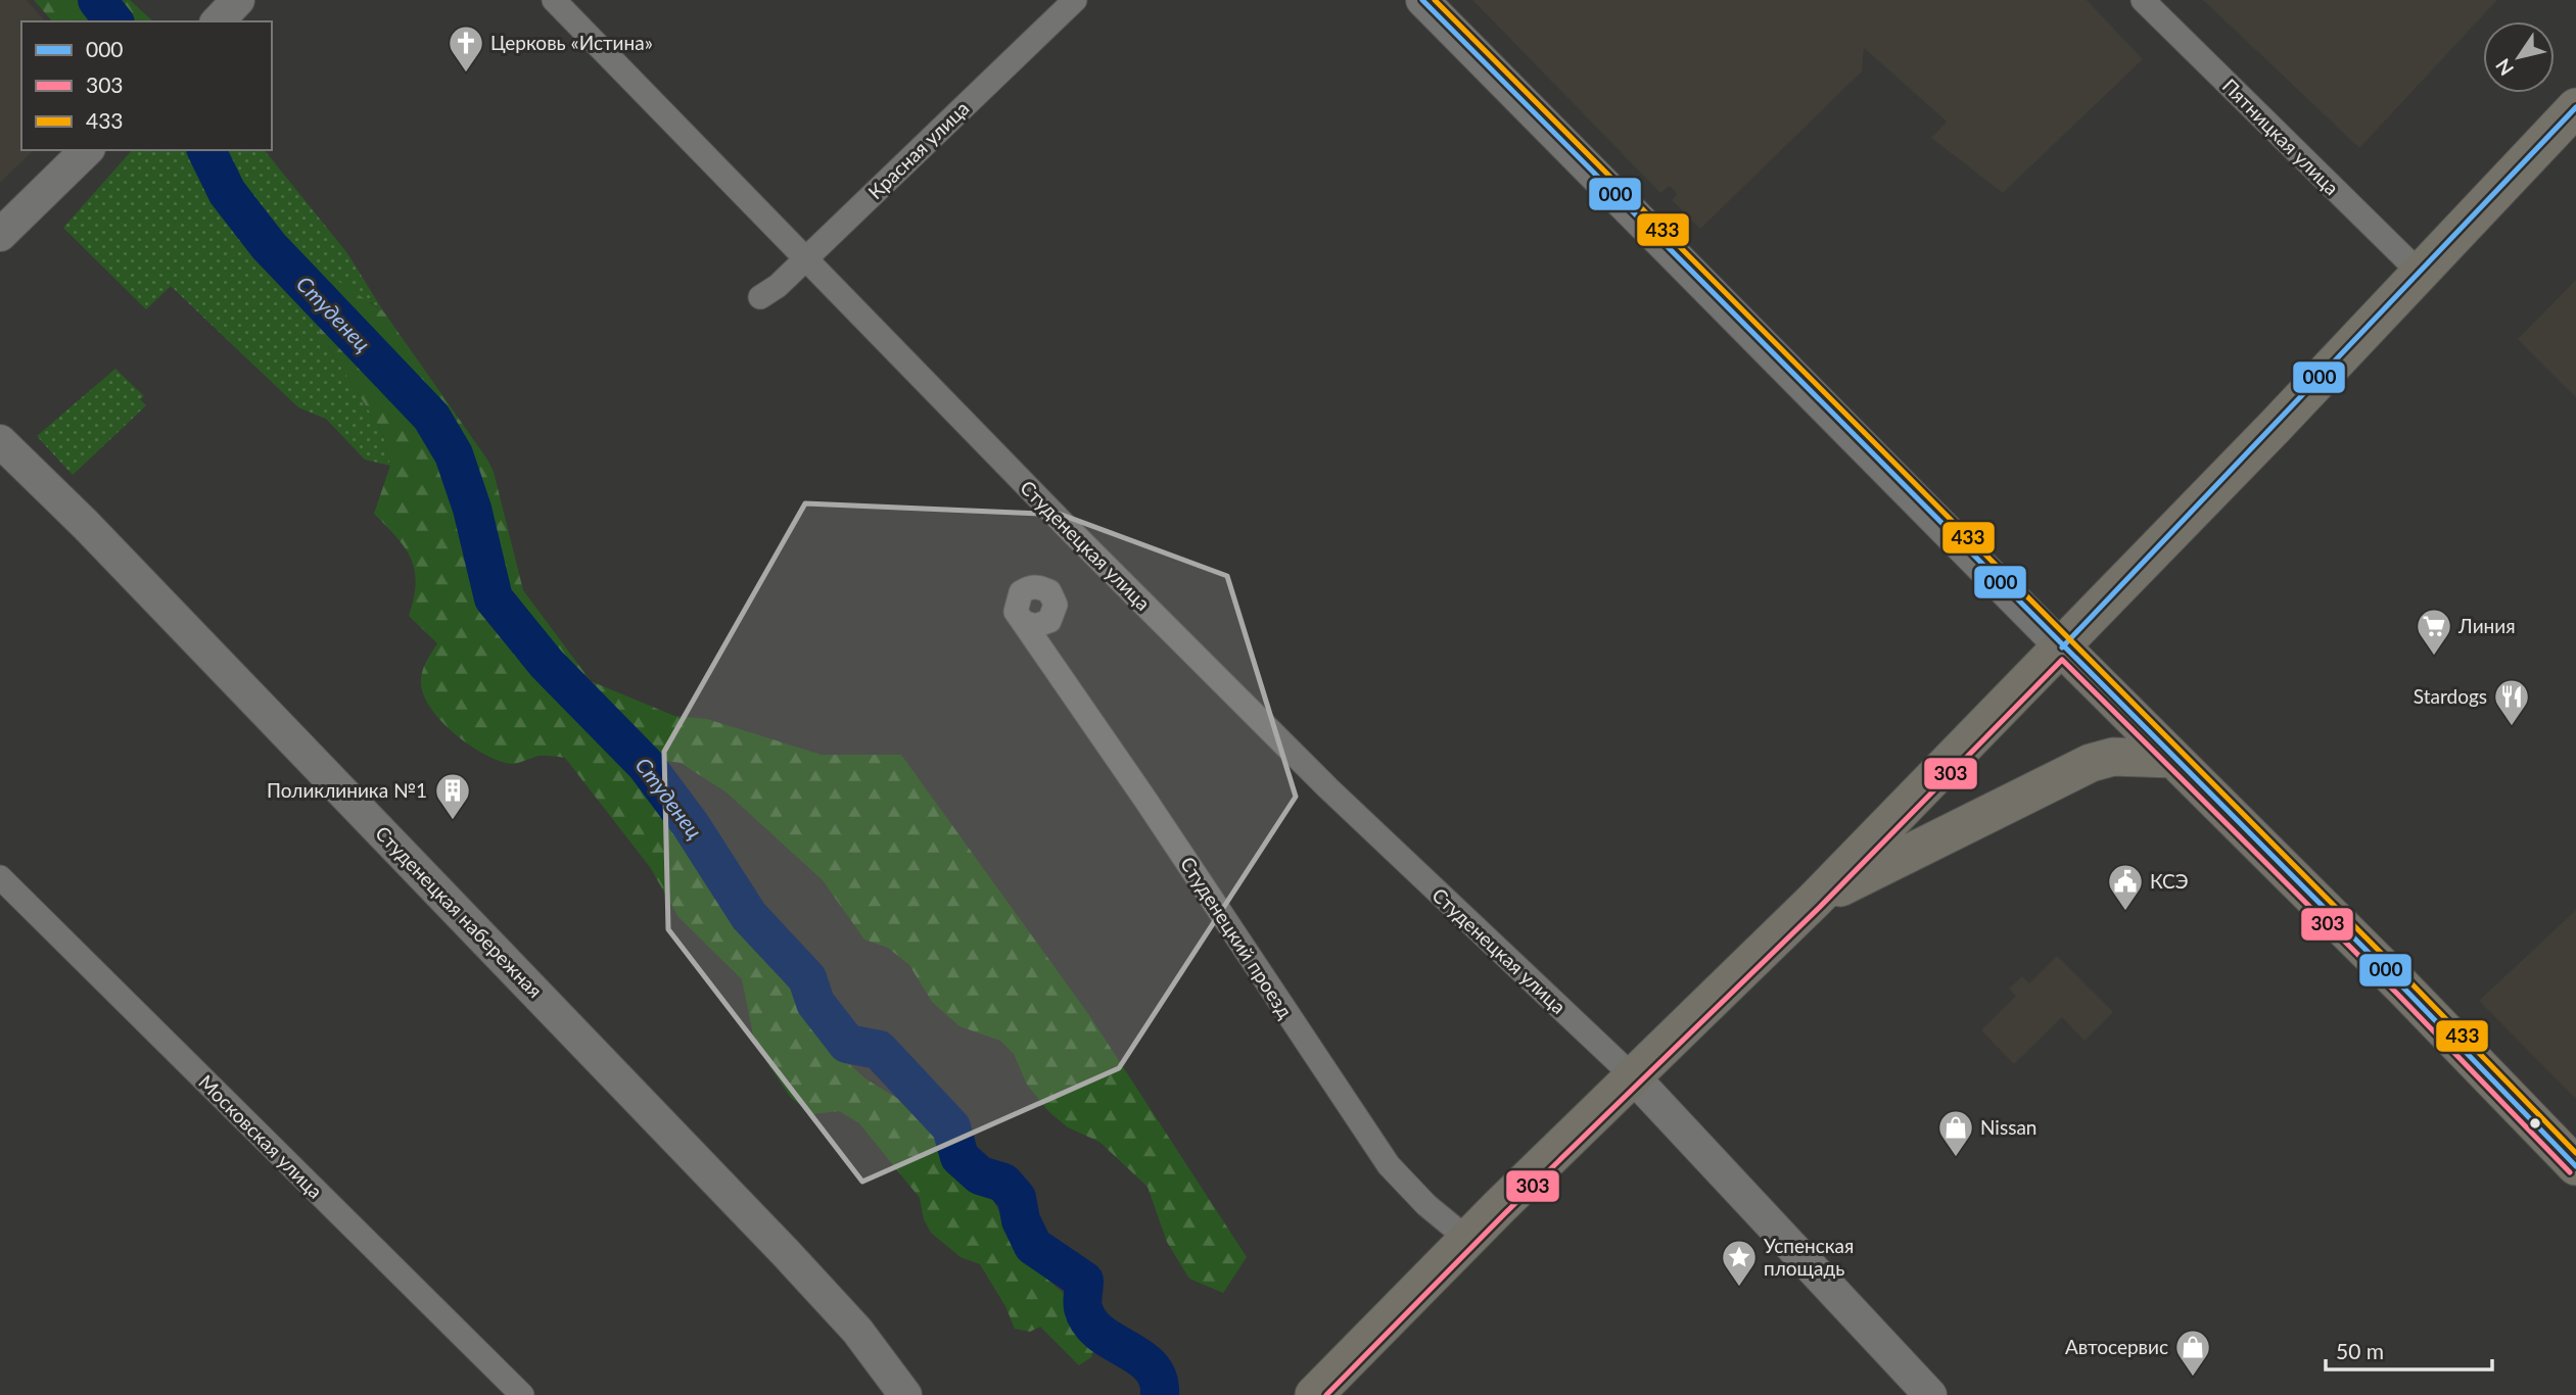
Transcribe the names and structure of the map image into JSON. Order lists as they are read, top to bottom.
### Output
{
  "streets": {
    "street": [
      "Пятницкая улица",
      "Красная улица",
      "Студенецкая улица",
      "Студенецкая набережная",
      "Студенецкий проезд",
      "Московская улица"
    ]
  },
  "crossings": [
    ["Красная улица", "Студенецкая улица"]
  ],
  "water": ["Студенец"],
  "places": {
    "church": ["Церковь «Истина»"],
    "supermarket": ["Линия"],
    "restaurant": ["Stardogs"],
    "building": ["Поликлиника №1"],
    "public building": ["КСЭ"],
    "shop": ["Nissan", "Автосервис"],
    "place": ["Успенская площадь"]
  },
  "lines": ["transit line 000", "transit line 433", "transit line 303"],
  "legend": ["000", "303", "433"],
  "scale_bar": "50 m",
  "north": "bottom left"
}
